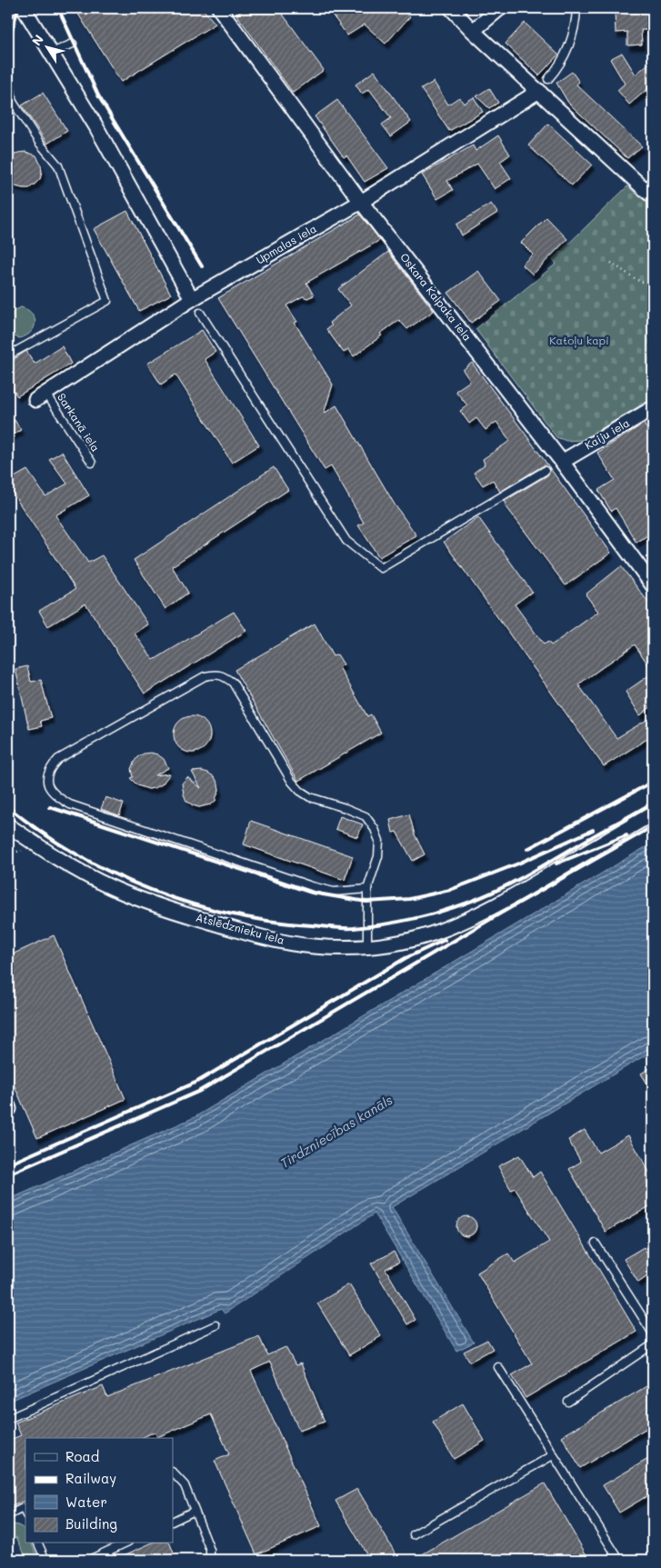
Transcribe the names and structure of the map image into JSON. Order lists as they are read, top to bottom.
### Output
{
  "streets": {
    "street": [
      "Upmalas iela",
      "Oskara Kalpaka iela",
      "Kaiju iela",
      "Atslēdznieku iela"
    ],
    "lane": ["Sarkanā iela"]
  },
  "crossings": [
    ["Upmalas iela", "Oskara Kalpaka iela"],
    ["Upmalas iela", "Sarkanā iela"],
    ["Oskara Kalpaka iela", "Kaiju iela"]
  ],
  "water": ["Tirdzniecības kanāls"],
  "parks": ["Katoļu kapi"],
  "legend": [
    "Road",
    "Railway",
    "Water",
    "Building"
  ],
  "north": "top left"
}
